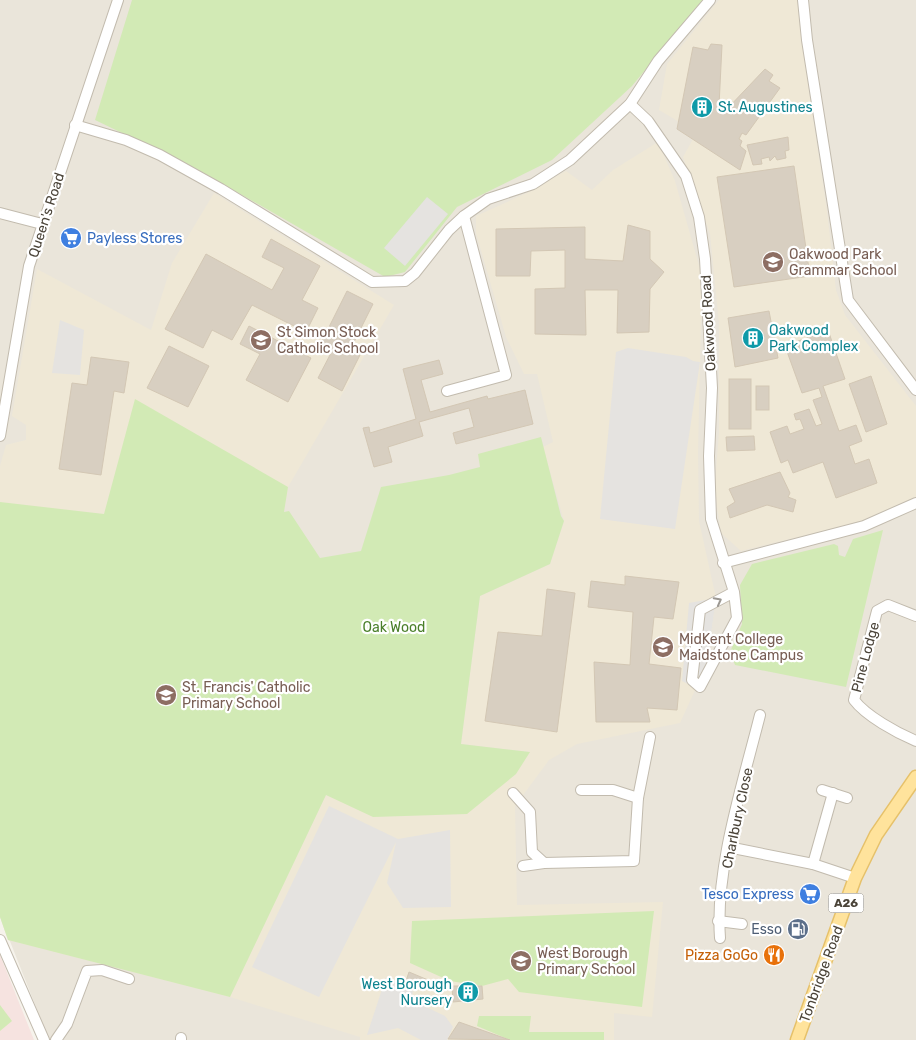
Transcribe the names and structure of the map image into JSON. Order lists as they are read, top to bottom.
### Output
{
  "streets": {
    "main road": ["A26", "Tonbridge Road"],
    "street": [
      "Queen's Road",
      "Oakwood Road",
      "Pine Lodge",
      "Charlbury Close"
    ]
  },
  "parks": ["Oak Wood"],
  "places": {
    "building": ["St. Augustines", "Oakwood Park Complex", "West Borough Nursery"],
    "supermarket": ["Payless Stores", "Tesco Express"],
    "school or university": [
      "Oakwood Park Grammar School",
      "St Simon Stock Catholic School",
      "MidKent College Maidstone Campus",
      "St. Francis' Catholic Primary School",
      "West Borough Primary School"
    ],
    "fuel station": ["Esso"],
    "restaurant": ["Pizza GoGo"]
  }
}
